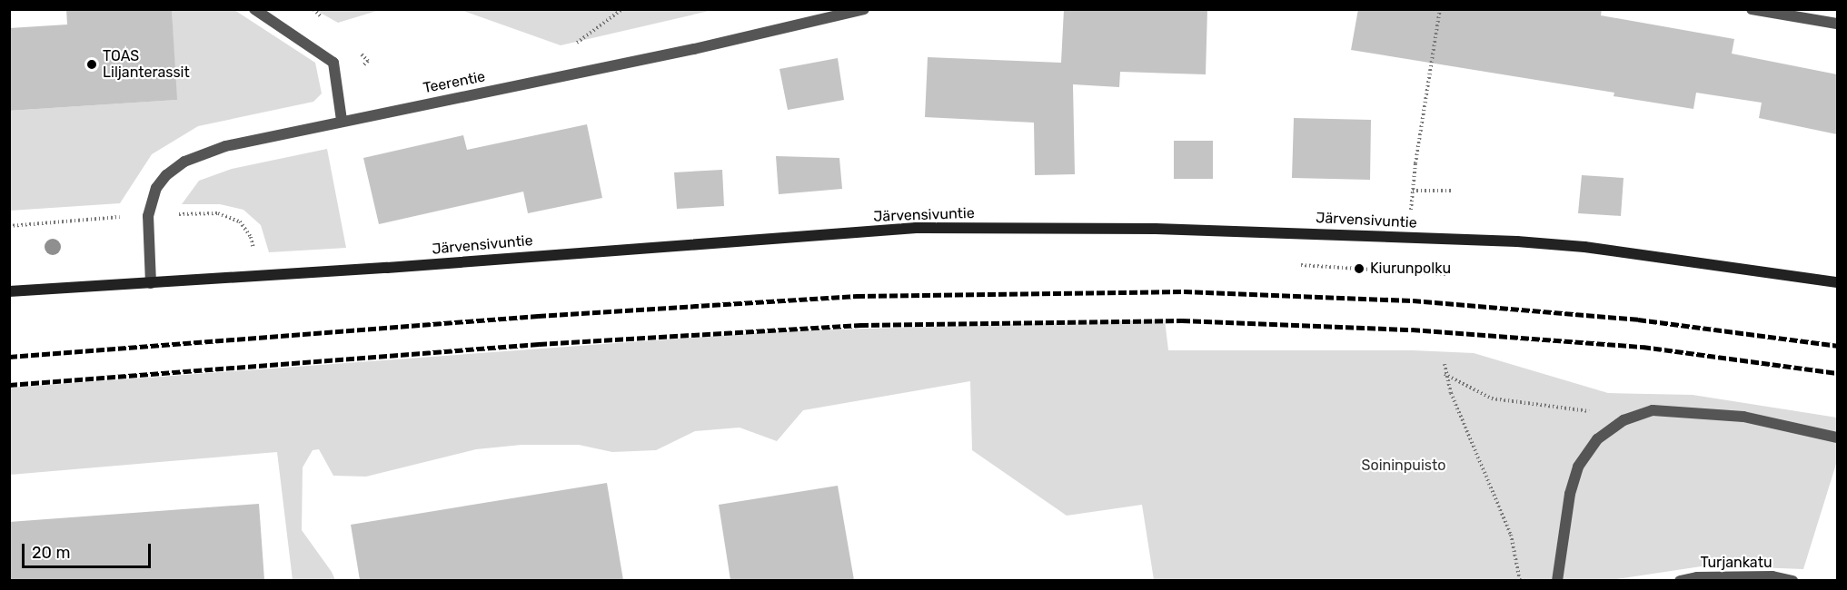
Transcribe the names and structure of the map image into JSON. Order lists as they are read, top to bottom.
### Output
{
  "streets": {
    "street": ["Teerentie", "Järvensivuntie", "Turjankatu"]
  },
  "crossings": [
    ["Teerentie", "Järvensivuntie"]
  ],
  "parks": ["Soininpuisto"],
  "places": ["TOAS Liljanterassit", "Kiurunpolku"],
  "scale_bar": "20 m"
}
